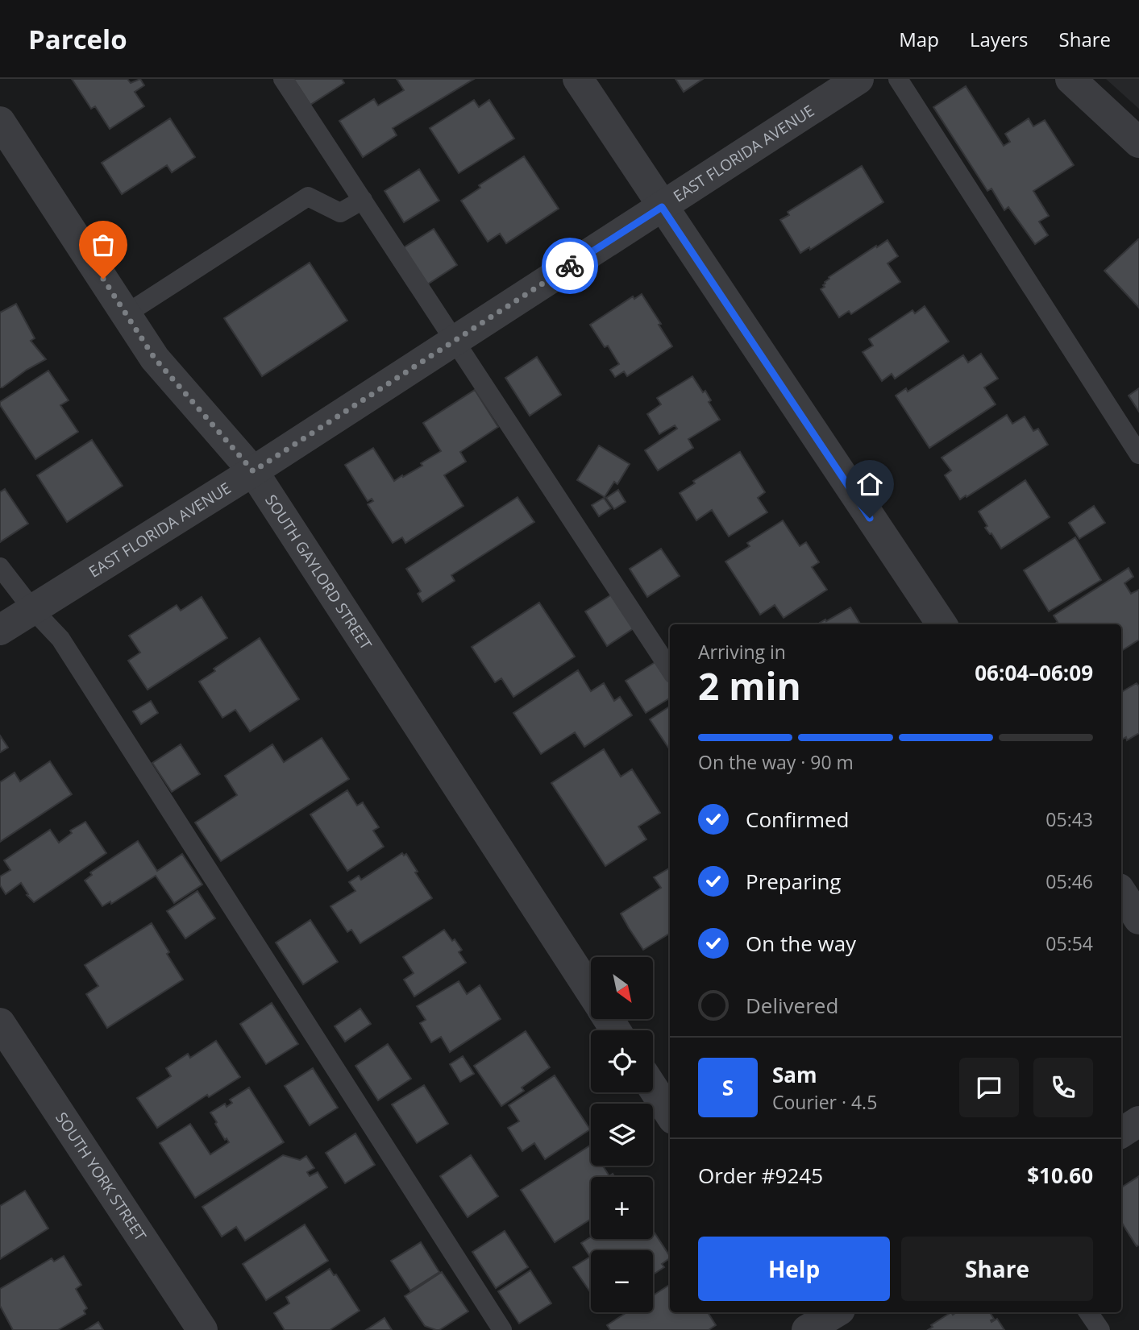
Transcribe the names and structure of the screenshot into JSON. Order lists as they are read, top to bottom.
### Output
{
  "streets": {
    "street": ["EAST FLORIDA AVENUE", "SOUTH GAYLORD STREET", "SOUTH YORK STREET"]
  },
  "crossings": [
    ["EAST FLORIDA AVENUE", "SOUTH GAYLORD STREET"]
  ],
  "north": "bottom right",
  "page": {
    "header": "Parcelo",
    "nav": ["Map", "Layers", "Share"],
    "heading": ["2 min", "Arriving in", "06:04–06:09"],
    "panel": [
      "Sam",
      "Courier · 4.5",
      "Order #9245",
      "$10.60"
    ],
    "bar": "On the way · 90 m",
    "list": [
      ["Confirmed", "05:43"],
      ["Preparing", "05:46"],
      ["On the way", "05:54"],
      "Delivered"
    ],
    "map_buttons": ["+", "−"],
    "round": "S",
    "buttons": ["Help", "Share"]
  }
}
